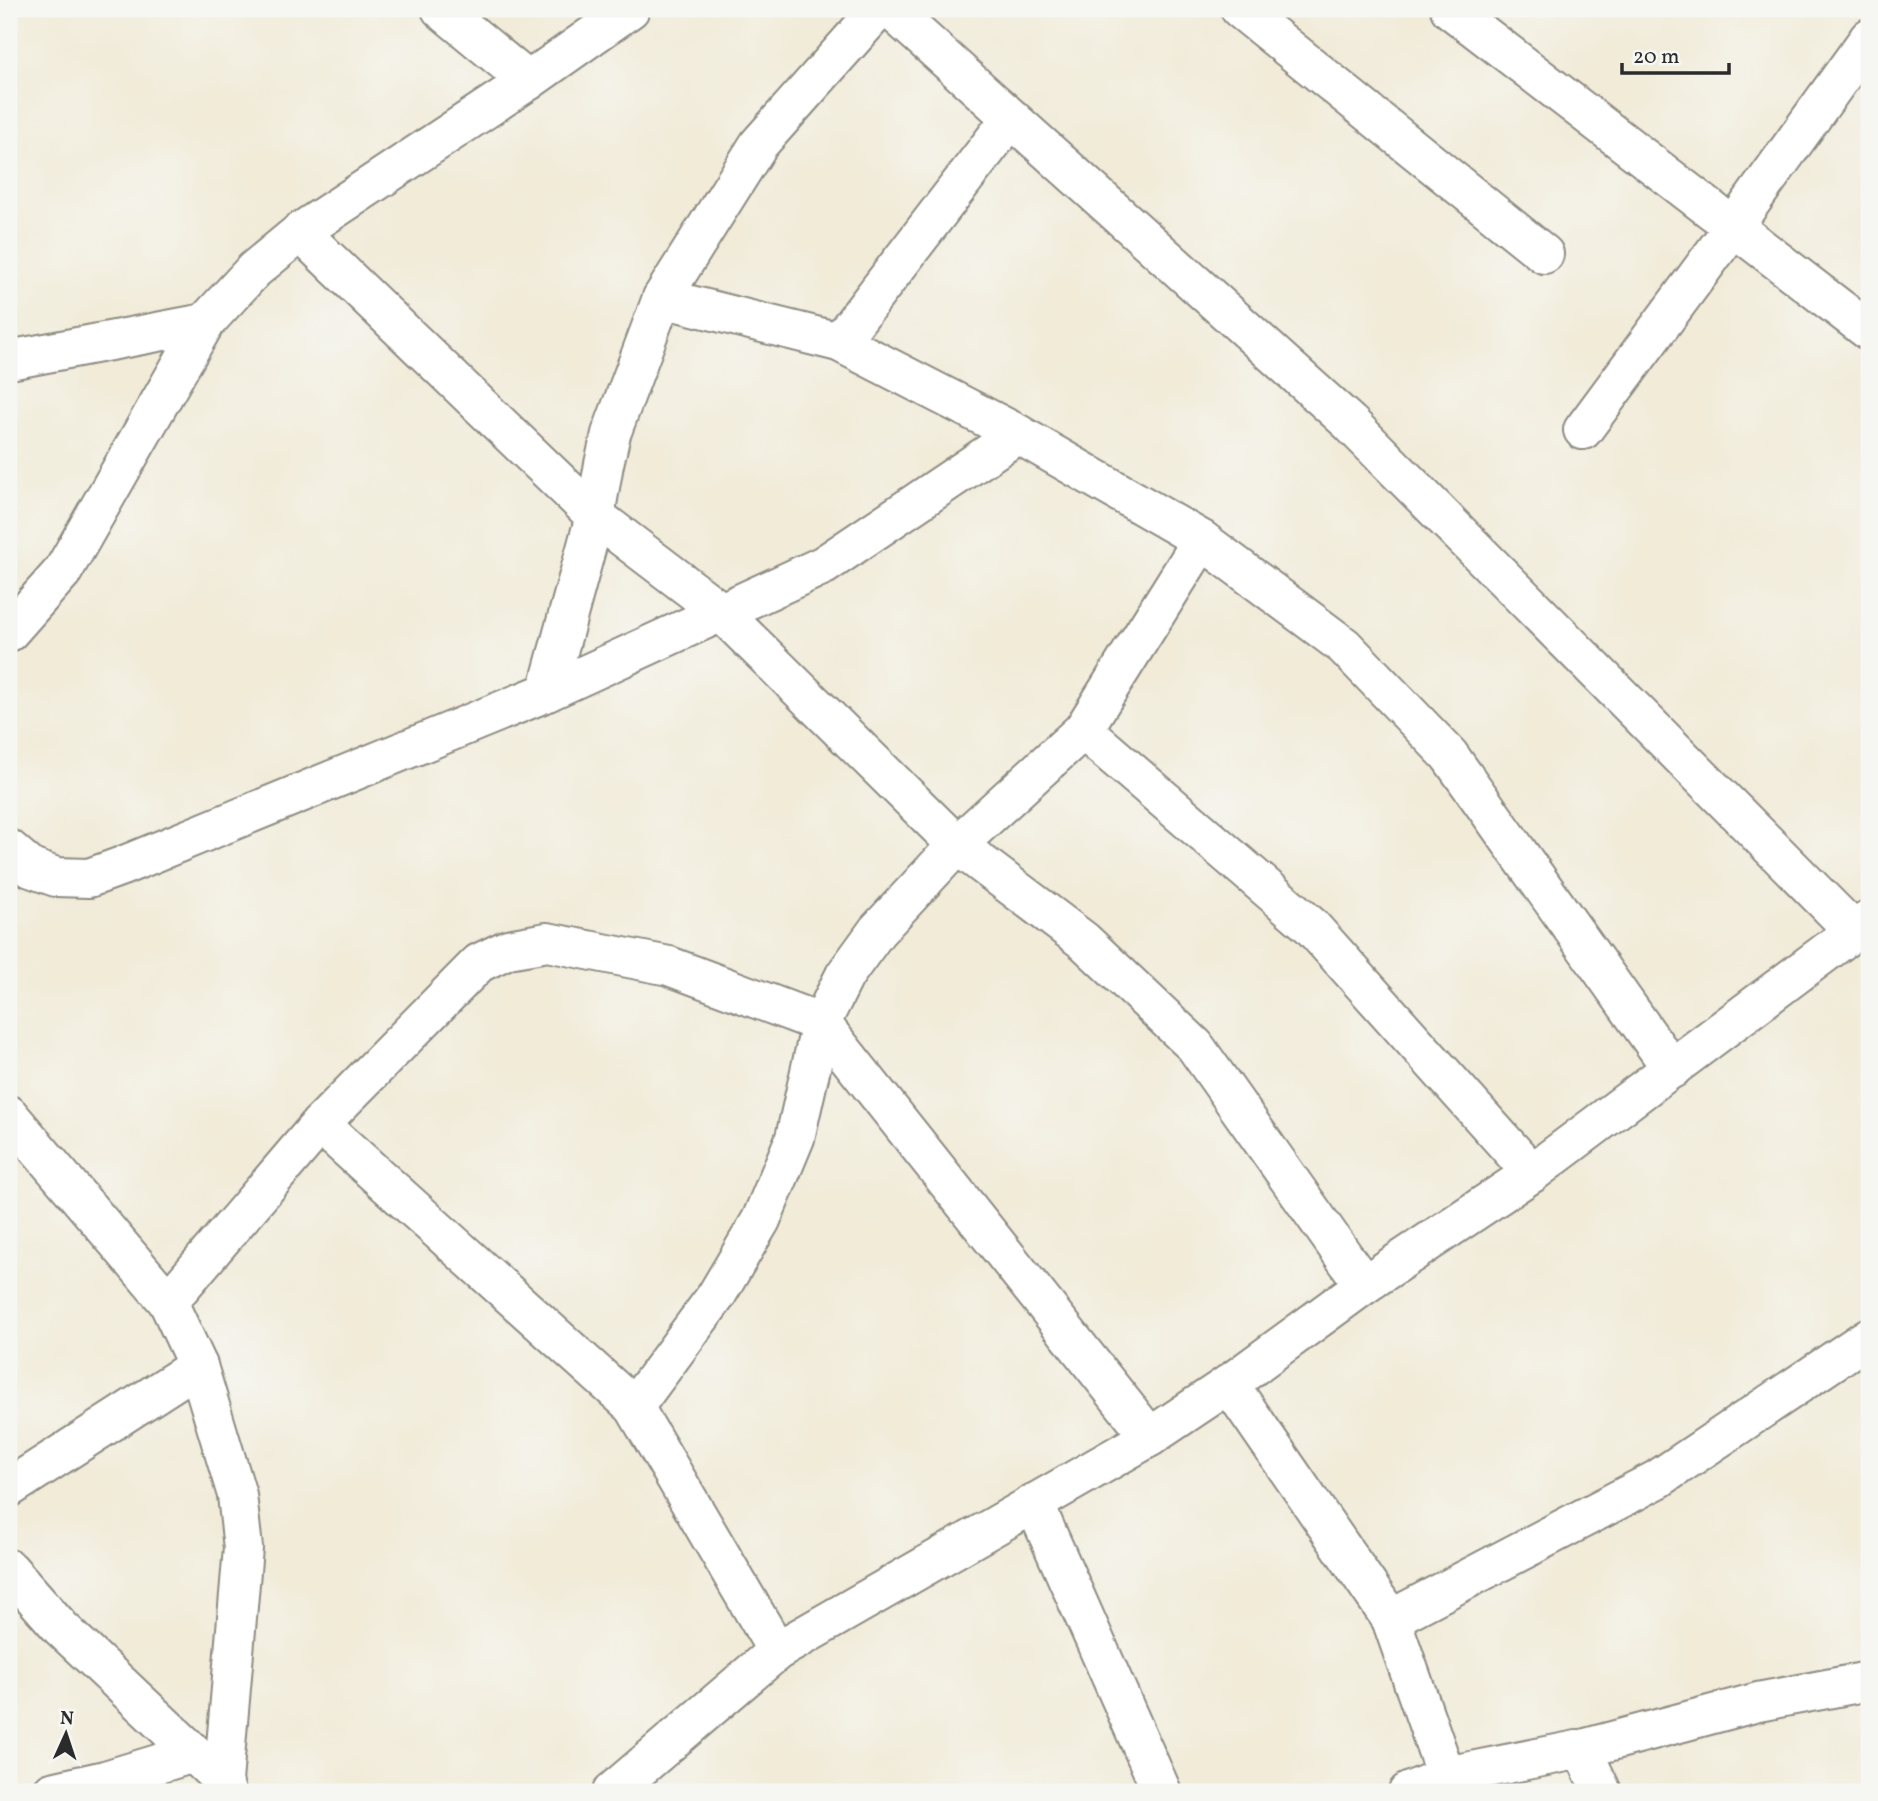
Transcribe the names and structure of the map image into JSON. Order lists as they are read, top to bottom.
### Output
{
  "scale_bar": "20 m",
  "north": "top"
}
